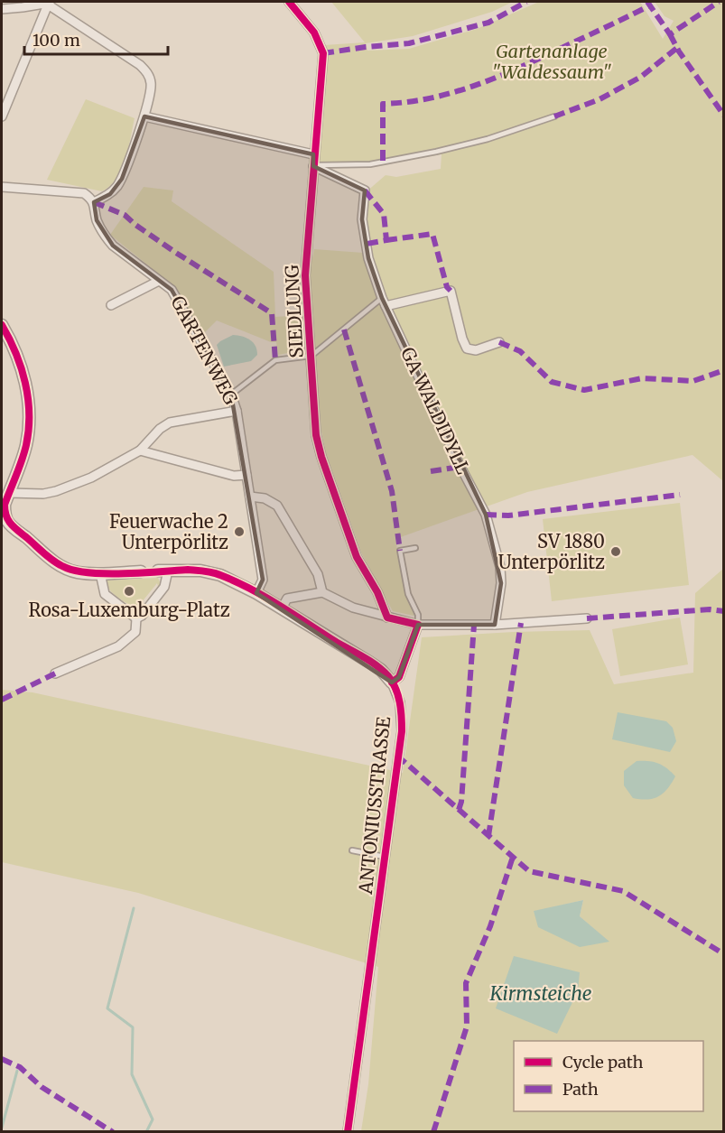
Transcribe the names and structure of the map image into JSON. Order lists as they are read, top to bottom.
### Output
{
  "streets": {
    "street": [
      "SIEDLUNG",
      "GARTENWEG",
      "GA WALDIDYLL",
      "ANTONIUSSTRASSE"
    ]
  },
  "crossings": [
    ["SIEDLUNG", "GA WALDIDYLL"],
    ["GARTENWEG", "ANTONIUSSTRASSE"]
  ],
  "water": ["Kirmsteiche"],
  "parks": ["Gartenanlage \"Waldessaum\""],
  "places": ["Feuerwache 2 Unterpörlitz", "SV 1880 Unterpörlitz", "Rosa-Luxemburg-Platz"],
  "legend": ["Cycle path", "Path"],
  "scale_bar": "100 m"
}
